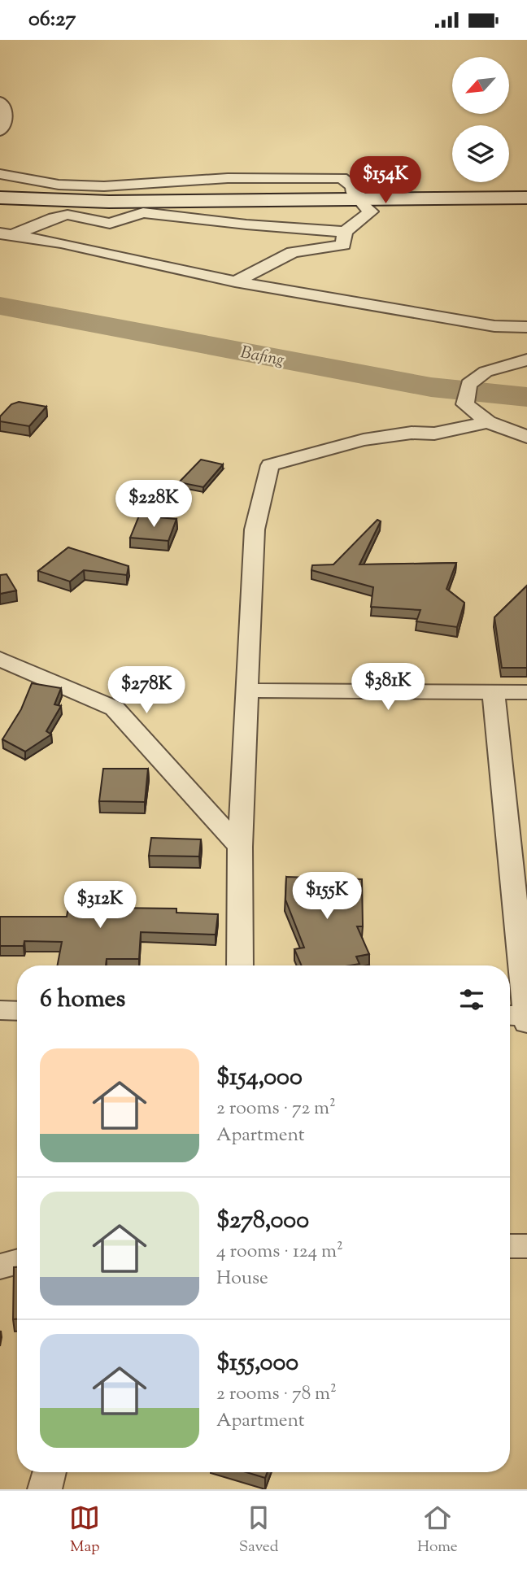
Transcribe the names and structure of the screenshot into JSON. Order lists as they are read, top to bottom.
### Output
{
  "water": ["Bafing"],
  "north": "bottom left",
  "page": {
    "status": "06:27",
    "price": [
      "$154K",
      "$228K",
      "$381K",
      "$278K",
      "$155K",
      "$312K"
    ],
    "heading": "6 homes",
    "list": [
      {
        "name": "$154,000",
        "note": "2 rooms · 72 m² · Apartment"
      },
      {
        "name": "$278,000",
        "note": "4 rooms · 124 m² · House"
      },
      {
        "name": "$155,000",
        "note": "2 rooms · 78 m² · Apartment"
      }
    ],
    "tabs": ["Map", "Saved", "Home"]
  }
}
